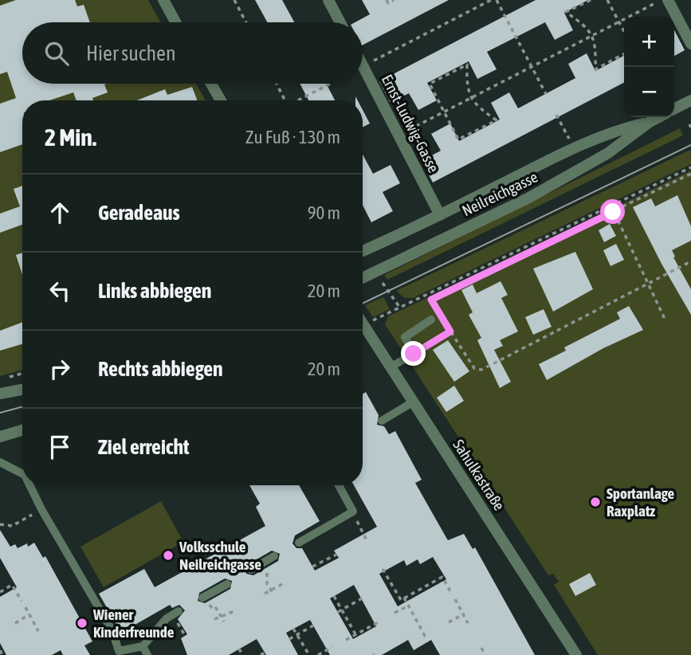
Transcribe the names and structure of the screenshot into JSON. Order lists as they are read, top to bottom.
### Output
{
  "streets": {
    "street": ["Ernst-Ludwig-Gasse", "Neilreichgasse", "Sahulkastraße"]
  },
  "crossings": [
    ["Ernst-Ludwig-Gasse", "Neilreichgasse"]
  ],
  "places": ["Sportanlage Raxplatz", "Volksschule Neilreichgasse", "Wiener Kinderfreunde"],
  "page": {
    "map_buttons": ["+", "−"],
    "search": "Hier suchen",
    "heading": ["2 Min.", "Zu Fuß · 130 m"],
    "list": [
      ["Geradeaus", "90 m"],
      ["Links abbiegen", "20 m"],
      ["Rechts abbiegen", "20 m"],
      "Ziel erreicht"
    ]
  }
}
